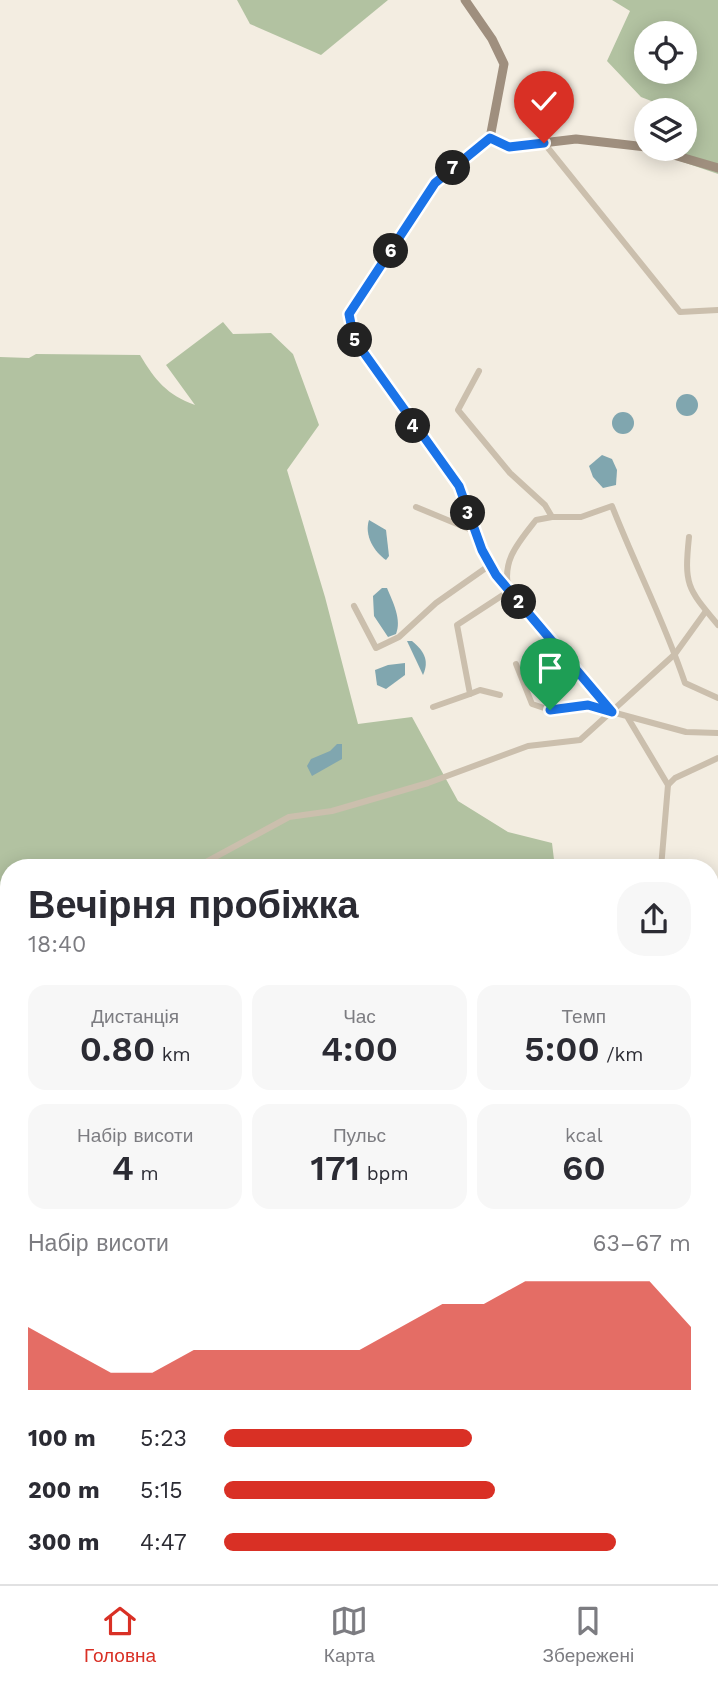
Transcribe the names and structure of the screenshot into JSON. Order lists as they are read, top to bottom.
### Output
{
  "page": {
    "pins": [
      "7",
      "6",
      "5",
      "4",
      "3",
      "2"
    ],
    "heading": ["Вечірня пробіжка", "18:40"],
    "stats": [
      ["Дистанція", "0.80 km"],
      ["Час", "4:00"],
      ["Темп", "5:00 /km"],
      ["Набір висоти", "4 m"],
      ["Пульс", "171 bpm"],
      ["kcal", "60"]
    ],
    "chart": ["Набір висоти", "63–67 m"],
    "list": [
      {
        "name": "100 m",
        "note": "5:23"
      },
      {
        "name": "200 m",
        "note": "5:15"
      },
      {
        "name": "300 m",
        "note": "4:47"
      }
    ],
    "tabs": ["Головна", "Карта", "Збережені"]
  }
}
